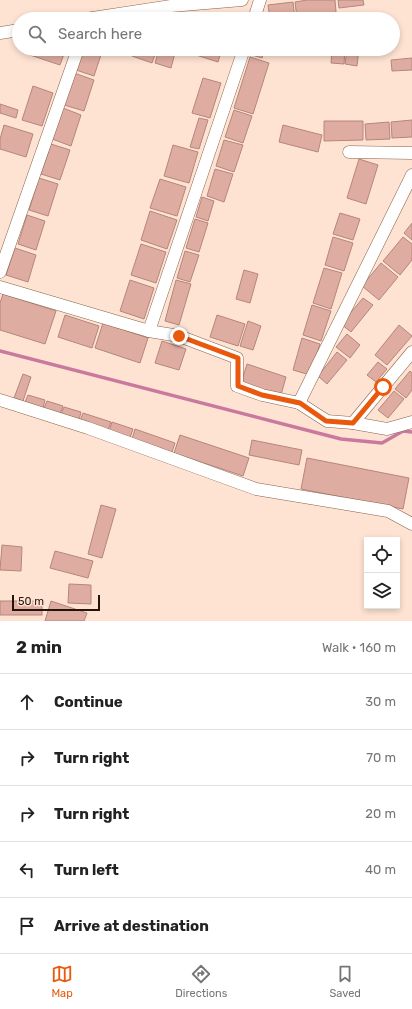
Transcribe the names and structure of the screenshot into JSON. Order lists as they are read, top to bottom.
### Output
{
  "scale_bar": "50 m",
  "page": {
    "search": "Search here",
    "scale": "50 m",
    "heading": ["2 min", "Walk · 160 m"],
    "list": [
      ["Continue", "30 m"],
      ["Turn right", "70 m"],
      ["Turn right", "20 m"],
      ["Turn left", "40 m"],
      "Arrive at destination"
    ],
    "nav": ["Map", "Directions", "Saved"]
  }
}
